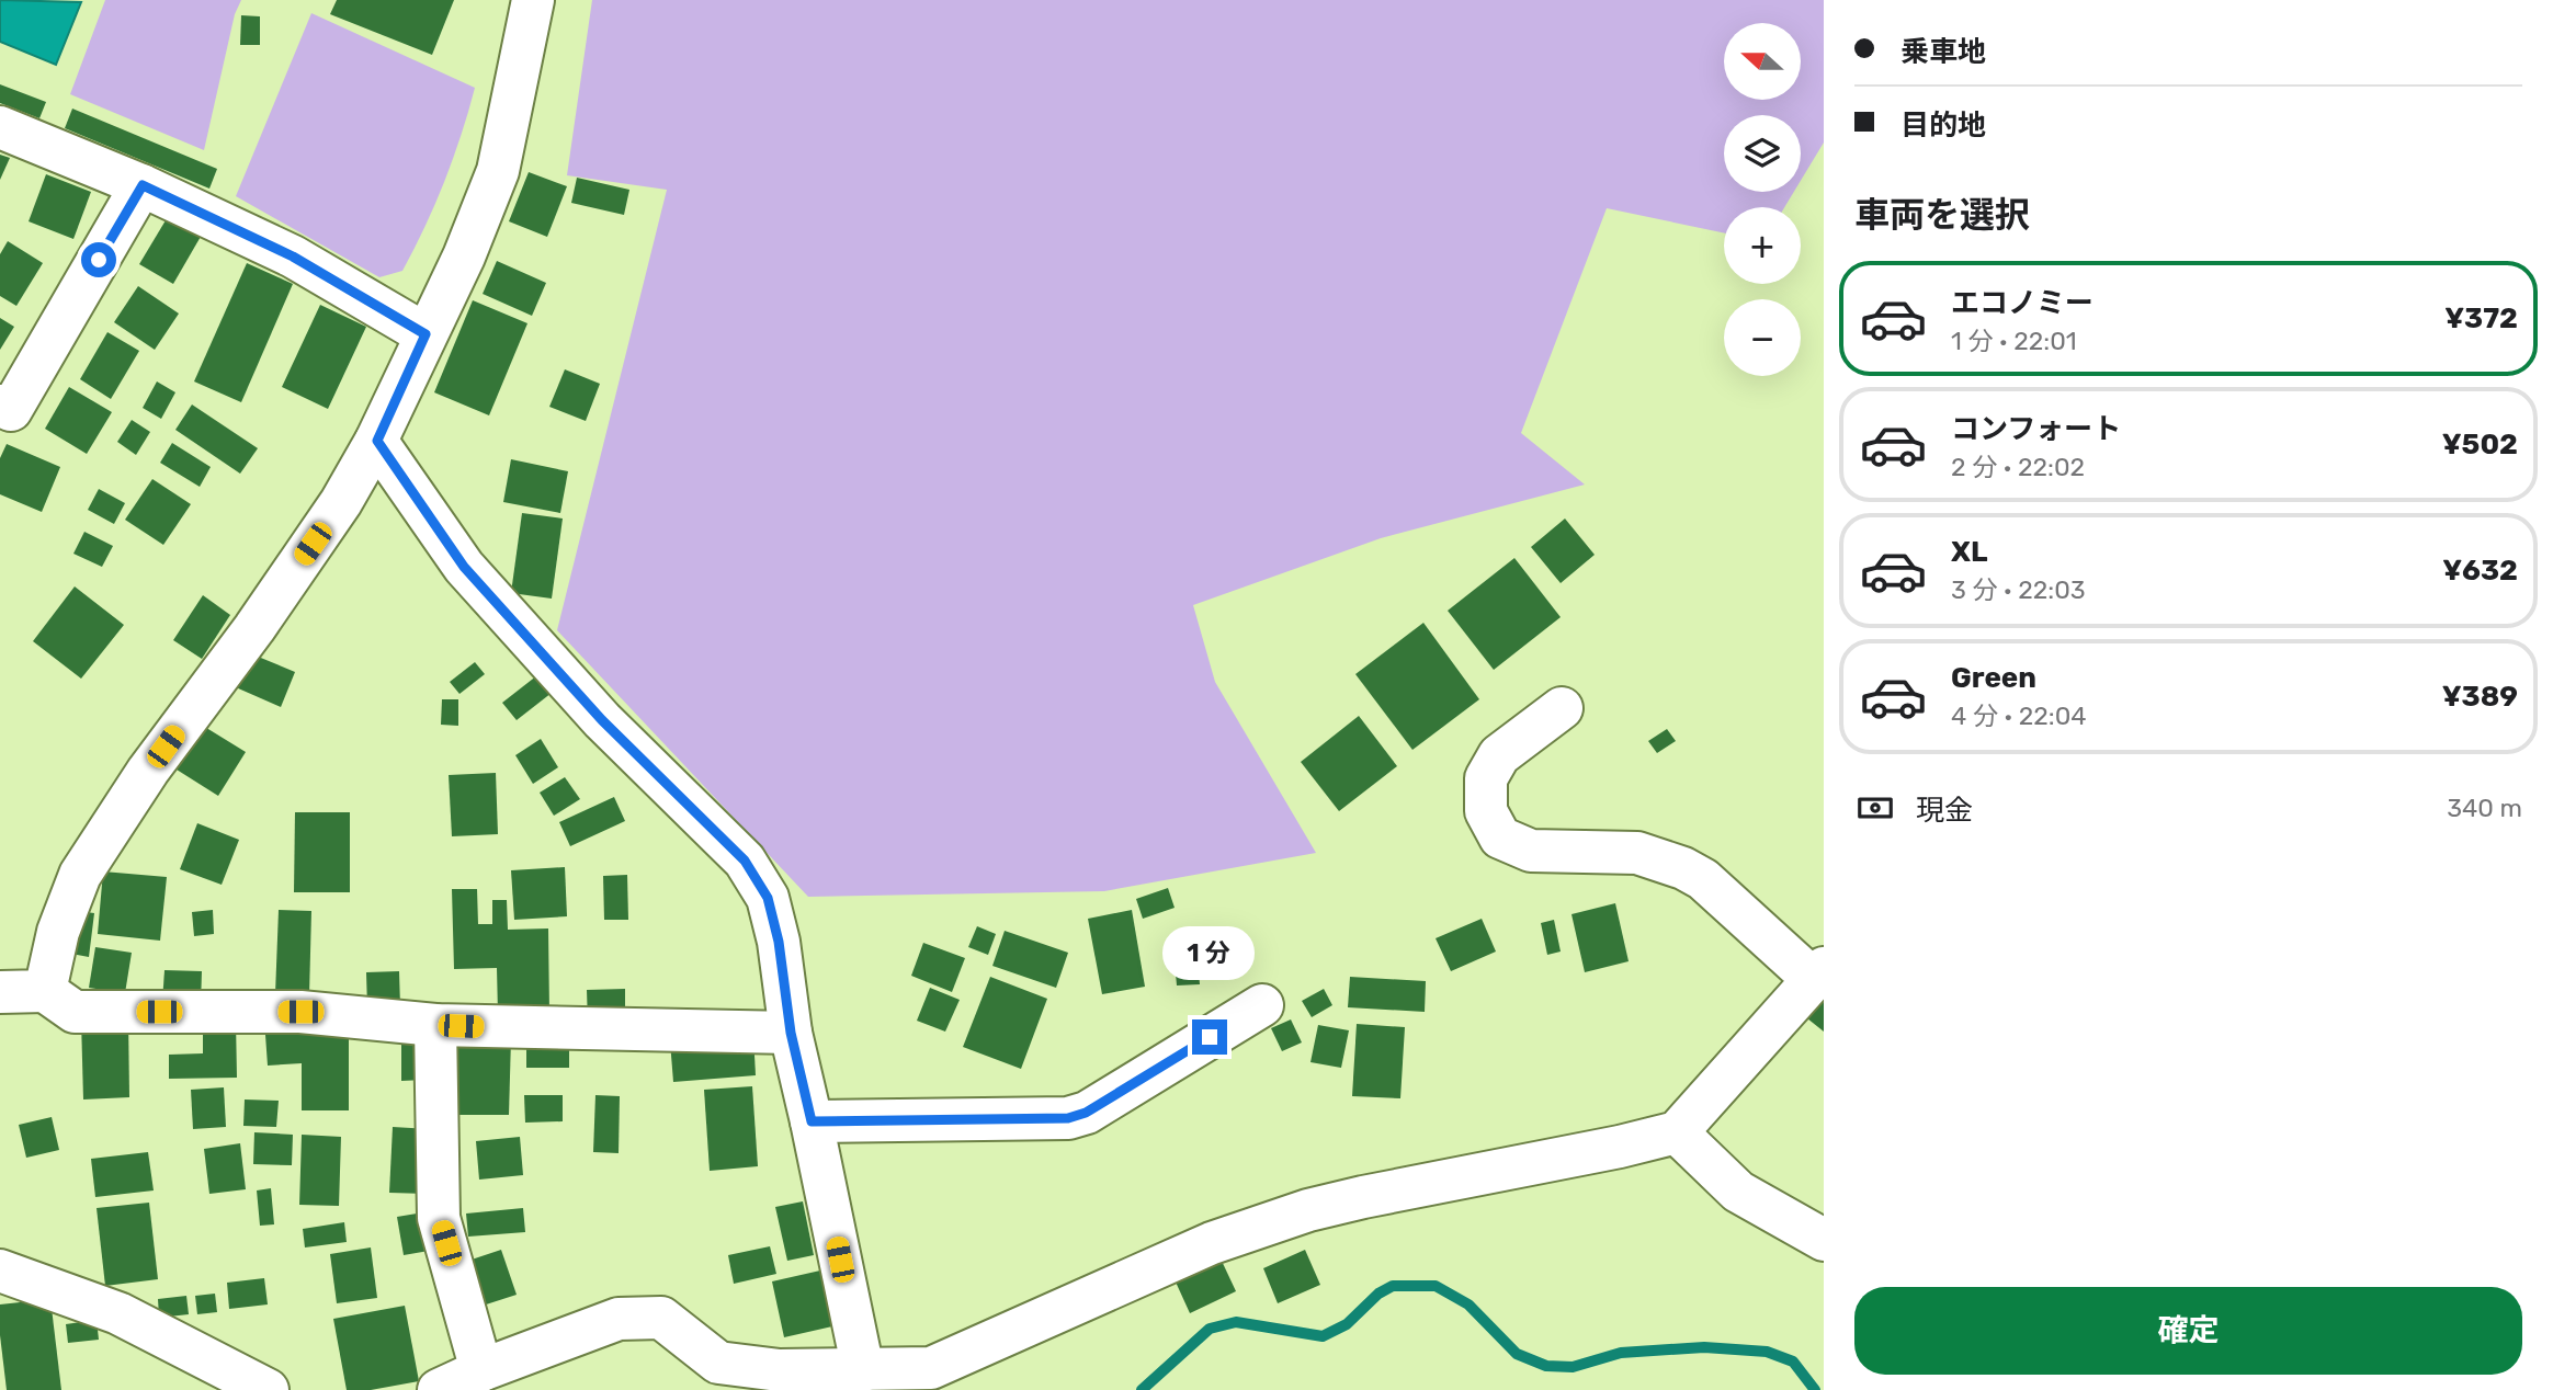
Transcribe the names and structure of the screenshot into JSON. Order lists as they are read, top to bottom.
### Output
{
  "north": "left",
  "page": {
    "banner": ["乗車地", "目的地"],
    "map_buttons": ["+", "−"],
    "heading": "車両を選択",
    "list": [
      {
        "name": "エコノミー",
        "note": "1 分 · 22:01",
        "value": "¥372"
      },
      {
        "name": "コンフォート",
        "note": "2 分 · 22:02",
        "value": "¥502"
      },
      {
        "name": "XL",
        "note": "3 分 · 22:03",
        "value": "¥632"
      },
      {
        "name": "Green",
        "note": "4 分 · 22:04",
        "value": "¥389"
      }
    ],
    "pay": ["現金", "340 m"],
    "bubble": "1 分",
    "buttons": "確定"
  }
}
